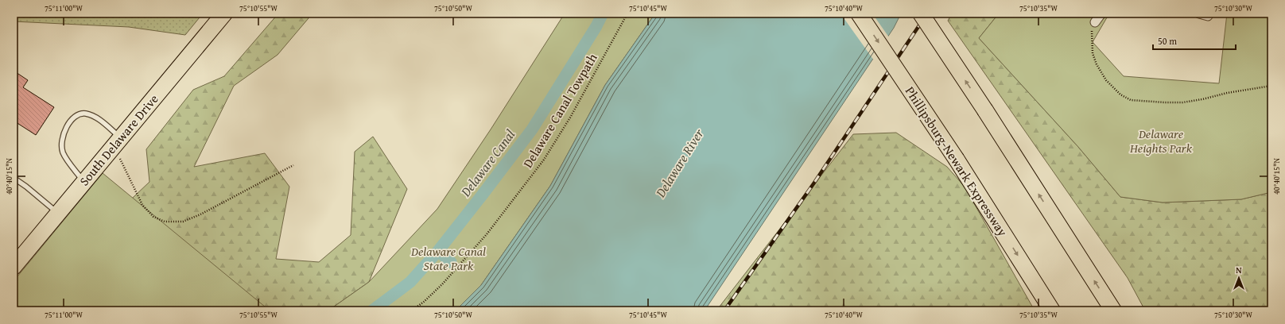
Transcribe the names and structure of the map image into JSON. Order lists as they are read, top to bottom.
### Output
{
  "streets": {
    "highway": ["South Delaware Drive", "Phillipsburg-Newark Expressway"],
    "path": ["Delaware Canal Towpath"]
  },
  "water": ["Delaware Canal", "Delaware River"],
  "parks": ["Delaware Heights Park", "Delaware Canal State Park"],
  "scale_bar": "50 m",
  "north": "top",
  "coordinates": [
    "75°11'00\"W",
    "75°10'55\"W",
    "75°10'50\"W",
    "75°10'45\"W",
    "75°10'40\"W",
    "75°10'35\"W",
    "75°10'30\"W",
    "40°40'15\"N"
  ]
}
